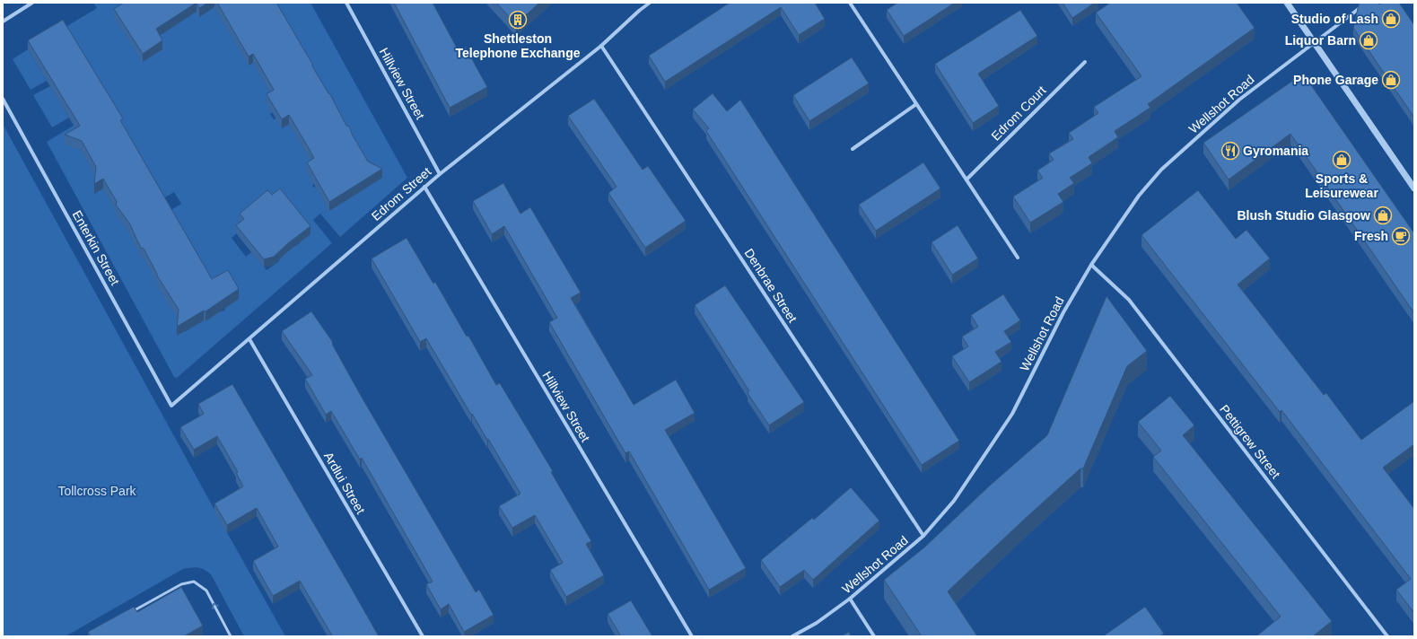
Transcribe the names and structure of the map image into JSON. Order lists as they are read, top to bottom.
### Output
{
  "streets": {
    "street": [
      "Hillview Street",
      "Wellshot Road",
      "Edrom Court",
      "Edrom Street",
      "Enterkin Street",
      "Denbrae Street",
      "Pettigrew Street",
      "Ardlui Street"
    ]
  },
  "crossings": [
    ["Hillview Street", "Edrom Street"],
    ["Wellshot Road", "Denbrae Street"],
    ["Wellshot Road", "Pettigrew Street"],
    ["Edrom Street", "Enterkin Street"],
    ["Edrom Street", "Denbrae Street"],
    ["Edrom Street", "Ardlui Street"]
  ],
  "parks": ["Tollcross Park"],
  "places": {
    "shop": [
      "Studio of Lash",
      "Liquor Barn",
      "Phone Garage",
      "Sports & Leisurewear",
      "Blush Studio Glasgow"
    ],
    "building": ["Shettleston Telephone Exchange"],
    "restaurant": ["Gyromania"],
    "cafe": ["Fresh"]
  }
}
